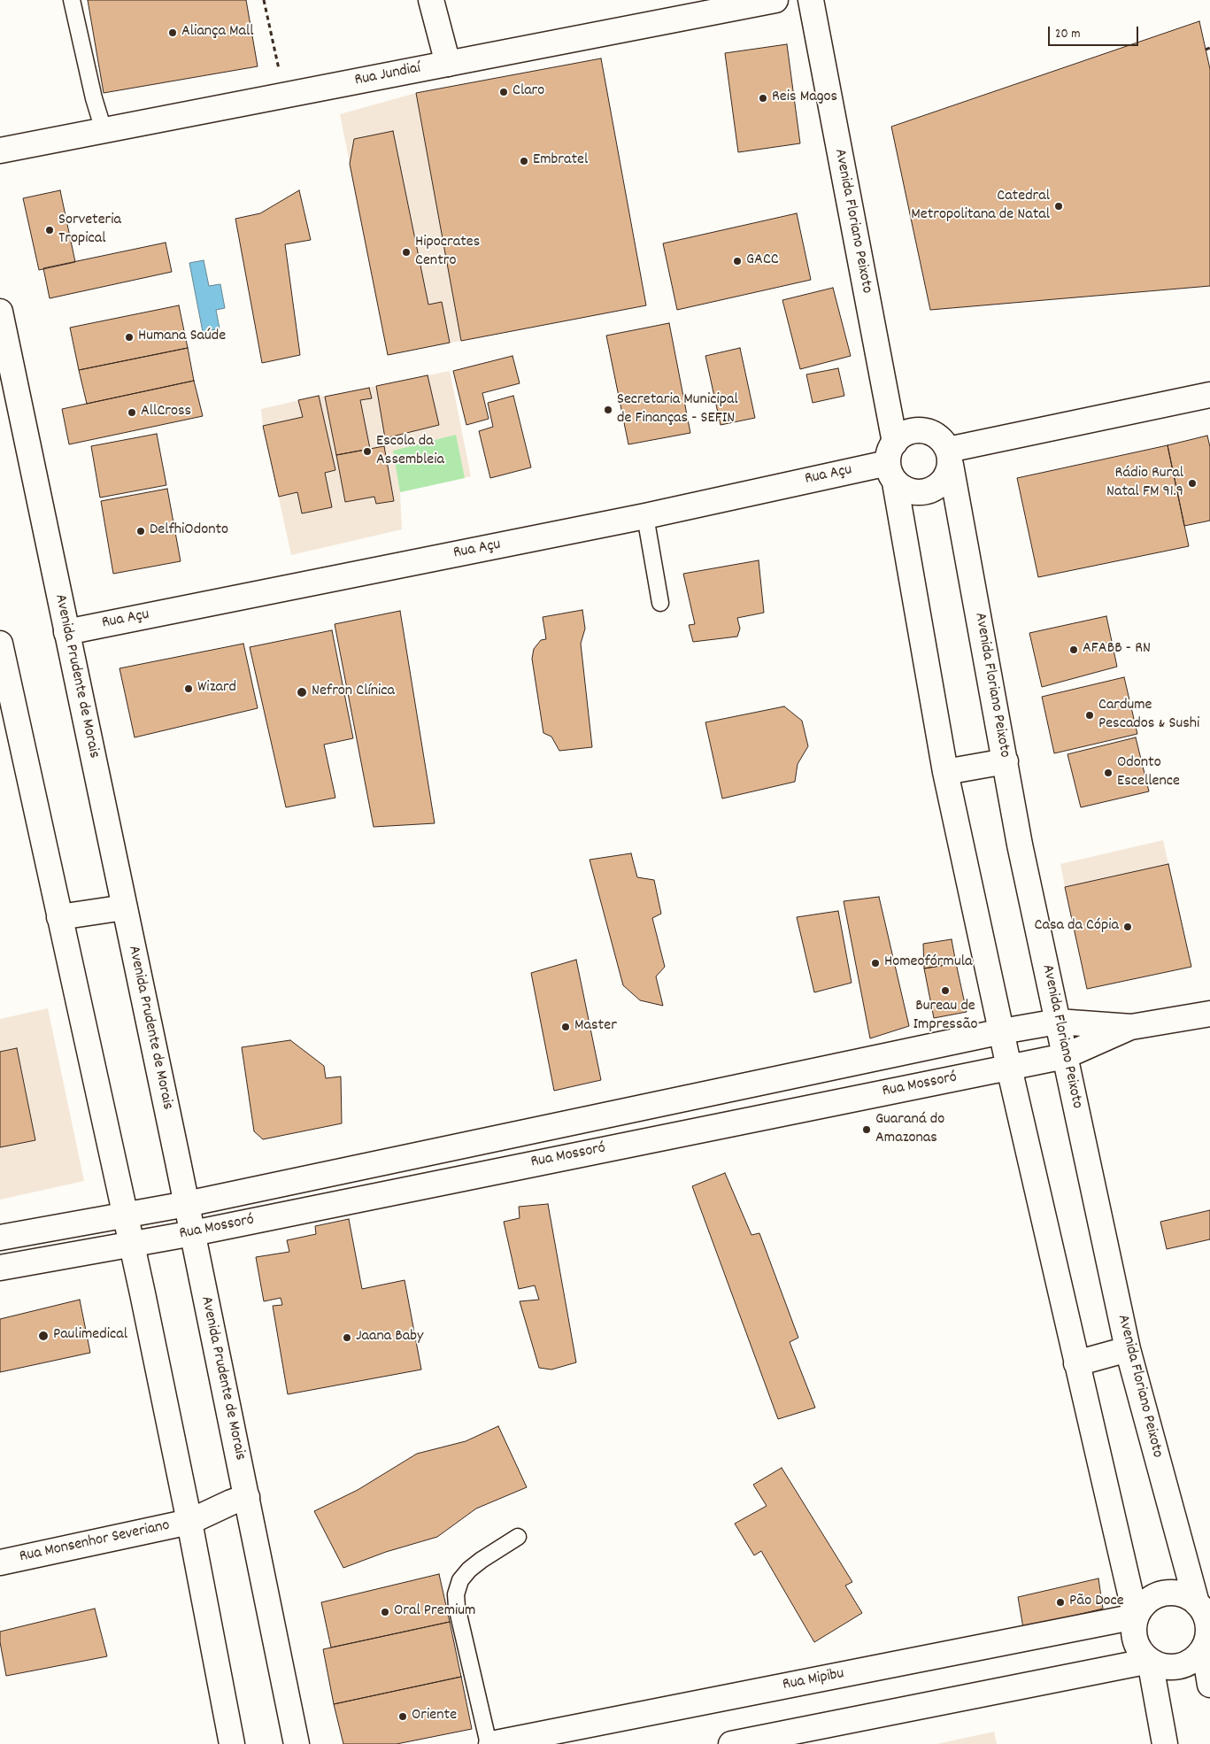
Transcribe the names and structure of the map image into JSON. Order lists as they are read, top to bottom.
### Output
{
  "streets": {
    "street": [
      "Rua Jundiaí",
      "Avenida Floriano Peixoto",
      "Rua Açu",
      "Avenida Prudente de Morais",
      "Rua Mossoró",
      "Rua Monsenhor Severiano",
      "Rua Mipibu"
    ]
  },
  "crossings": [
    ["Avenida Floriano Peixoto", "Rua Açu"],
    ["Avenida Floriano Peixoto", "Rua Mossoró"],
    ["Avenida Floriano Peixoto", "Rua Mipibu"],
    ["Rua Açu", "Avenida Prudente de Morais"],
    ["Avenida Prudente de Morais", "Rua Mossoró"],
    ["Avenida Prudente de Morais", "Rua Monsenhor Severiano"]
  ],
  "places": [
    "Aliança Mall",
    "Claro",
    "Reis Magos",
    "Embratel",
    "Catedral Metropolitana de Natal",
    "Sorveteria Tropical",
    "Hipocrates Centro",
    "GACC",
    "Humana Saúde",
    "Secretaria Municipal de Finanças - SEFIN",
    "AllCross",
    "Escola da Assembleia",
    "Rádio Rural Natal FM 91.9",
    "DelfhiOdonto",
    "AFABB - RN",
    "Wizard",
    "Nefron Clínica",
    "Cardume Pescados & Sushi",
    "Odonto Escellence",
    "Casa da Cópia",
    "Homeofórmula",
    "Bureau de Impressão",
    "Master",
    "Guaraná do Amazonas",
    "Paulimedical",
    "Jaana Baby",
    "Pão Doce",
    "Oral Premium",
    "Oriente"
  ],
  "scale_bar": "20 m"
}
